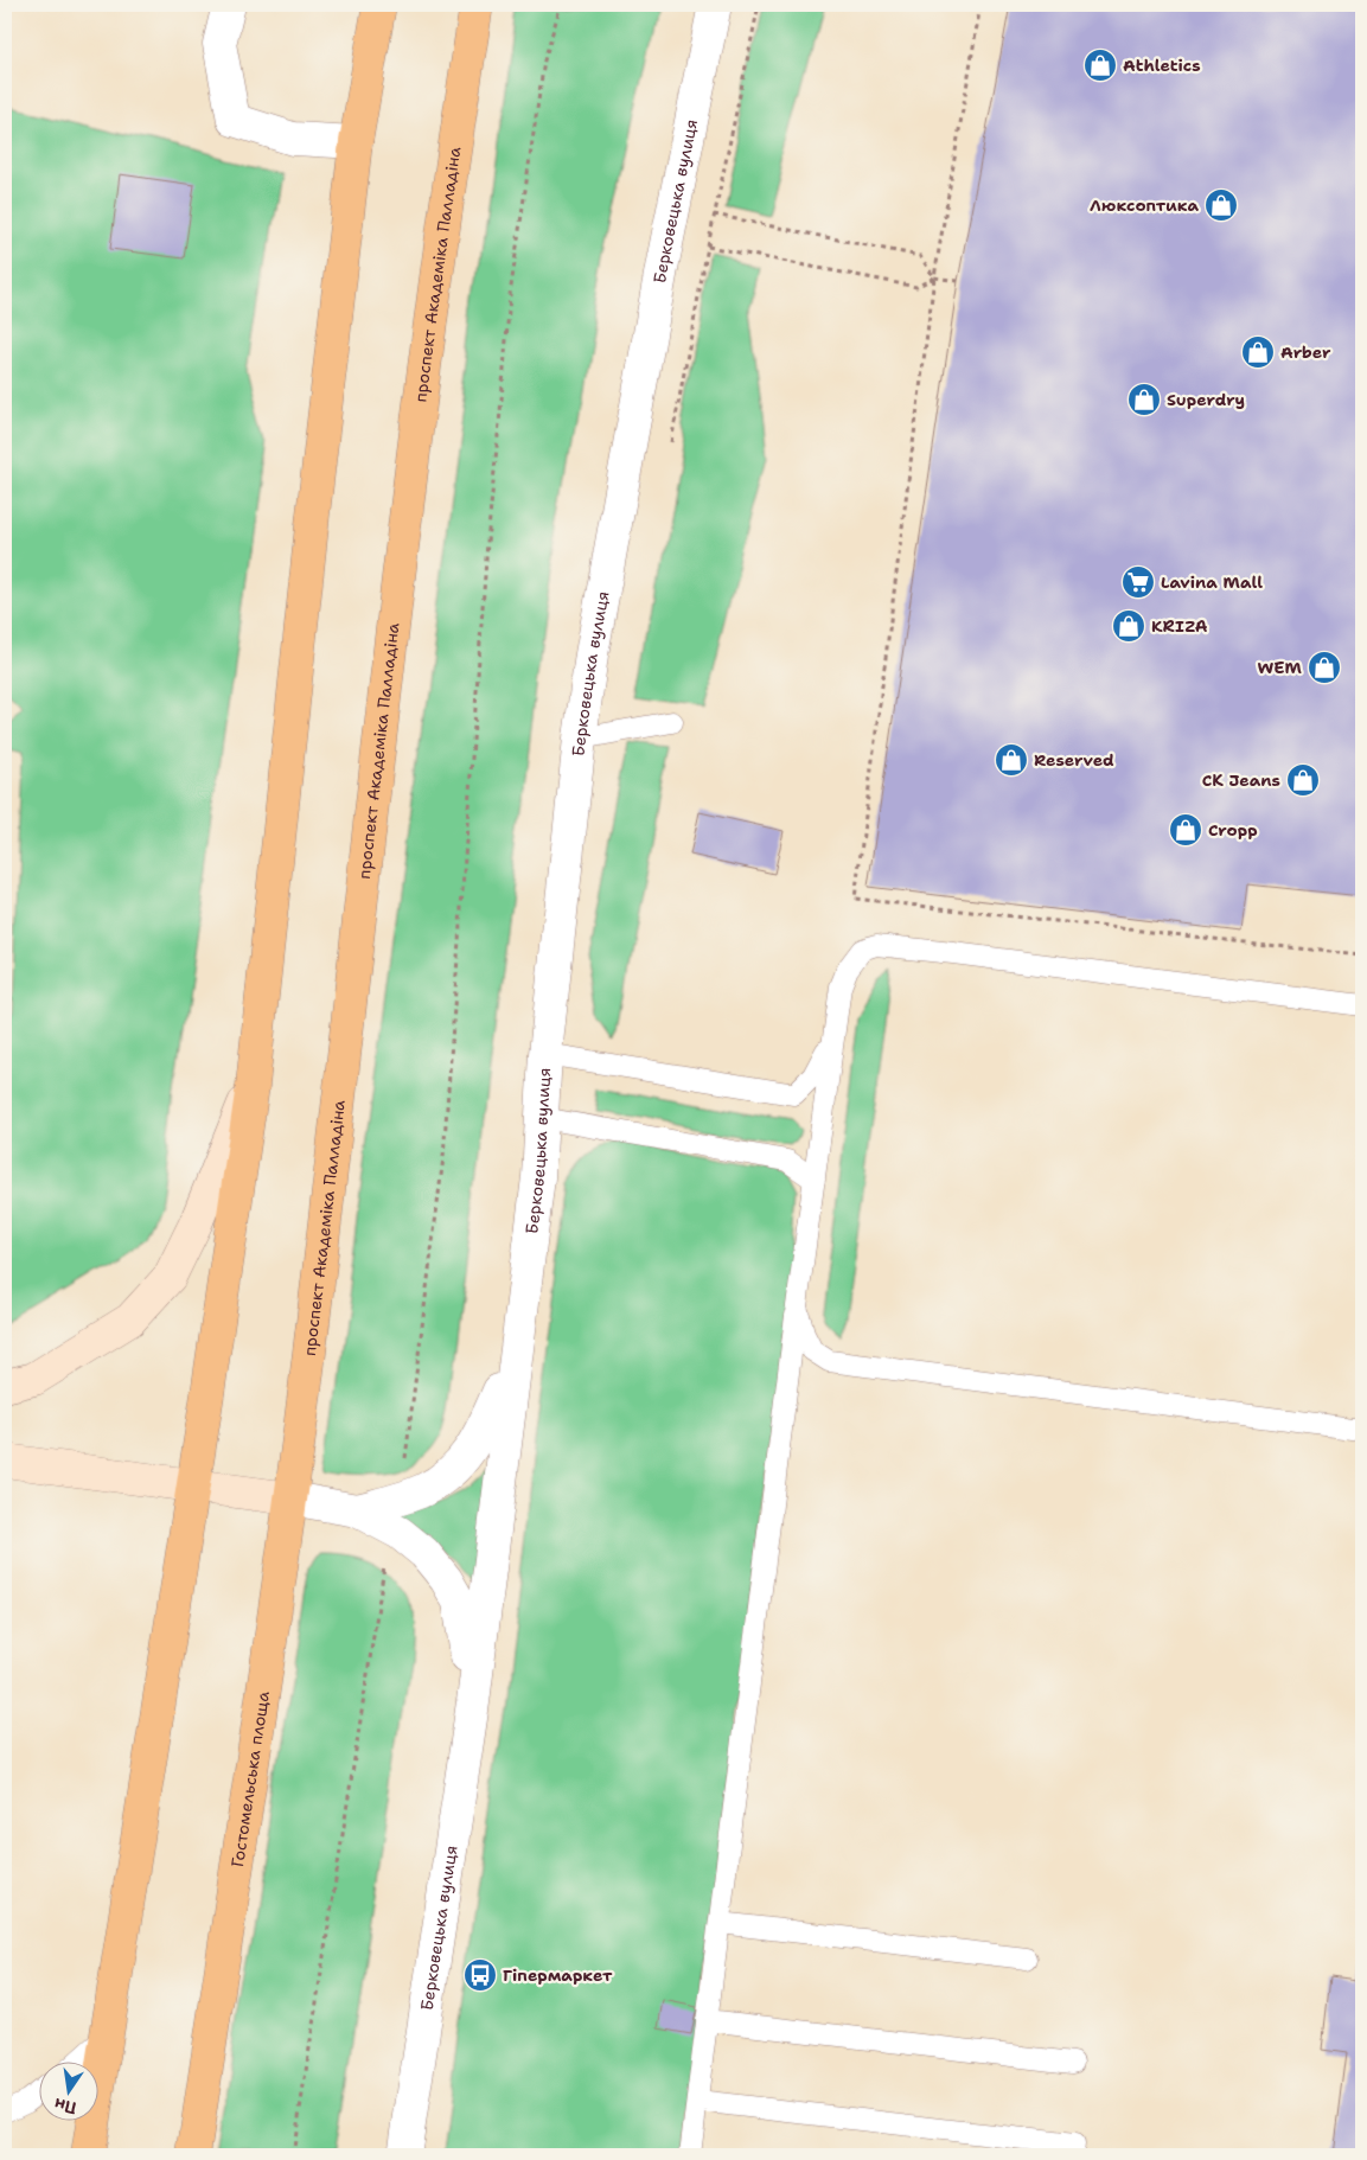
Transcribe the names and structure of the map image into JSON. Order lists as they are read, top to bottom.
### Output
{
  "streets": {
    "highway": ["проспект Академіка Палладіна", "Гостомельська площа"],
    "street": ["Берковецька вулиця"]
  },
  "crossings": [
    ["Берковецька вулиця", "проспект Академіка Палладіна"],
    ["Берковецька вулиця", "Гостомельська площа"],
    ["проспект Академіка Палладіна", "Гостомельська площа"]
  ],
  "places": {
    "shop": [
      "Athletics",
      "Люксоптика",
      "Arber",
      "Superdry",
      "KRIZA",
      "WEM",
      "Reserved",
      "CK Jeans",
      "Cropp"
    ],
    "supermarket": ["Lavina Mall"],
    "bus stop": ["Гіпермаркет"]
  },
  "north": "bottom"
}
